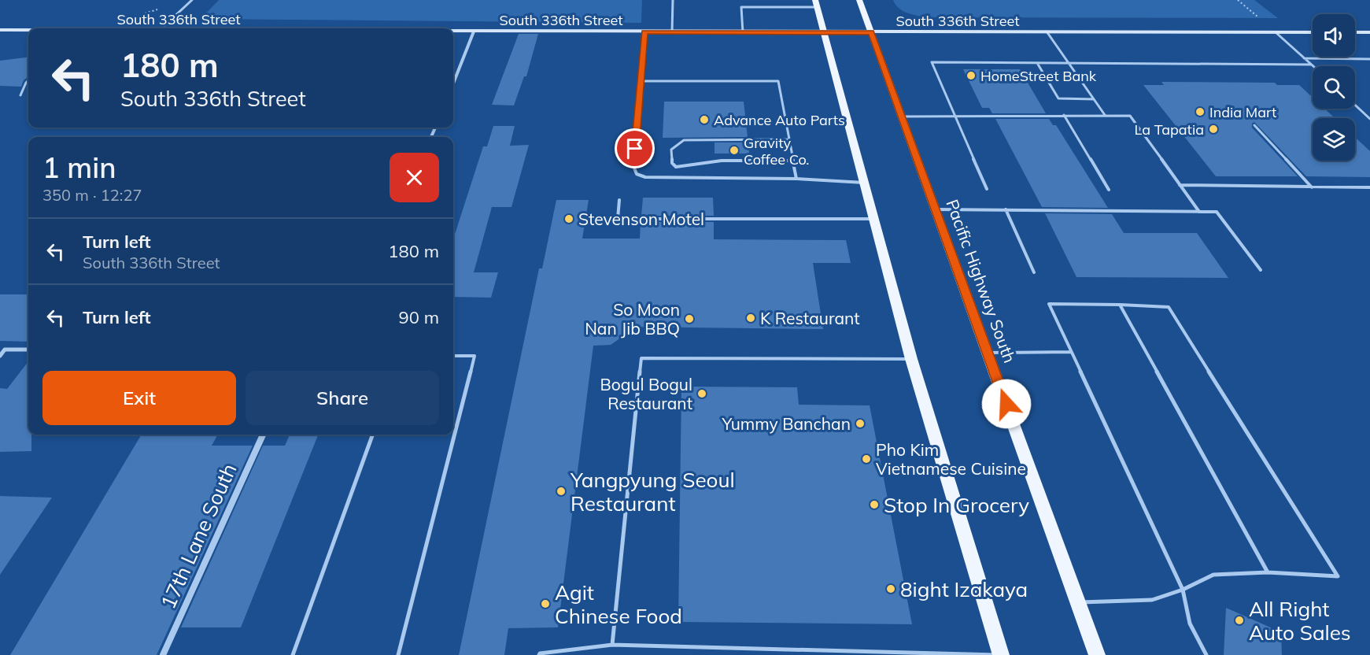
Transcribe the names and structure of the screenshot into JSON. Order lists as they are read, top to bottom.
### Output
{
  "streets": {
    "main road": ["South 336th Street", "Pacific Highway South"],
    "street": ["17th Lane South"]
  },
  "crossings": [
    ["South 336th Street", "Pacific Highway South"]
  ],
  "places": [
    "HomeStreet Bank",
    "India Mart",
    "Advance Auto Parts",
    "La Tapatia",
    "Gravity Coffee Co.",
    "Stevenson Motel",
    "K Restaurant",
    "So Moon Nan Jib BBQ",
    "Bogul Bogul Restaurant",
    "Yummy Banchan",
    "Pho Kim Vietnamese Cuisine",
    "Yangpyung Seoul Restaurant",
    "Stop In Grocery",
    "8ight Izakaya",
    "Agit Chinese Food",
    "All Right Auto Sales"
  ],
  "page": {
    "turn": ["180 m", "South 336th Street"],
    "heading": ["1 min", "350 m · 12:27"],
    "list": [
      {
        "name": "Turn left",
        "note": "South 336th Street",
        "value": "180 m"
      },
      {
        "name": "Turn left",
        "value": "90 m"
      }
    ],
    "buttons": ["Exit", "Share"]
  }
}
